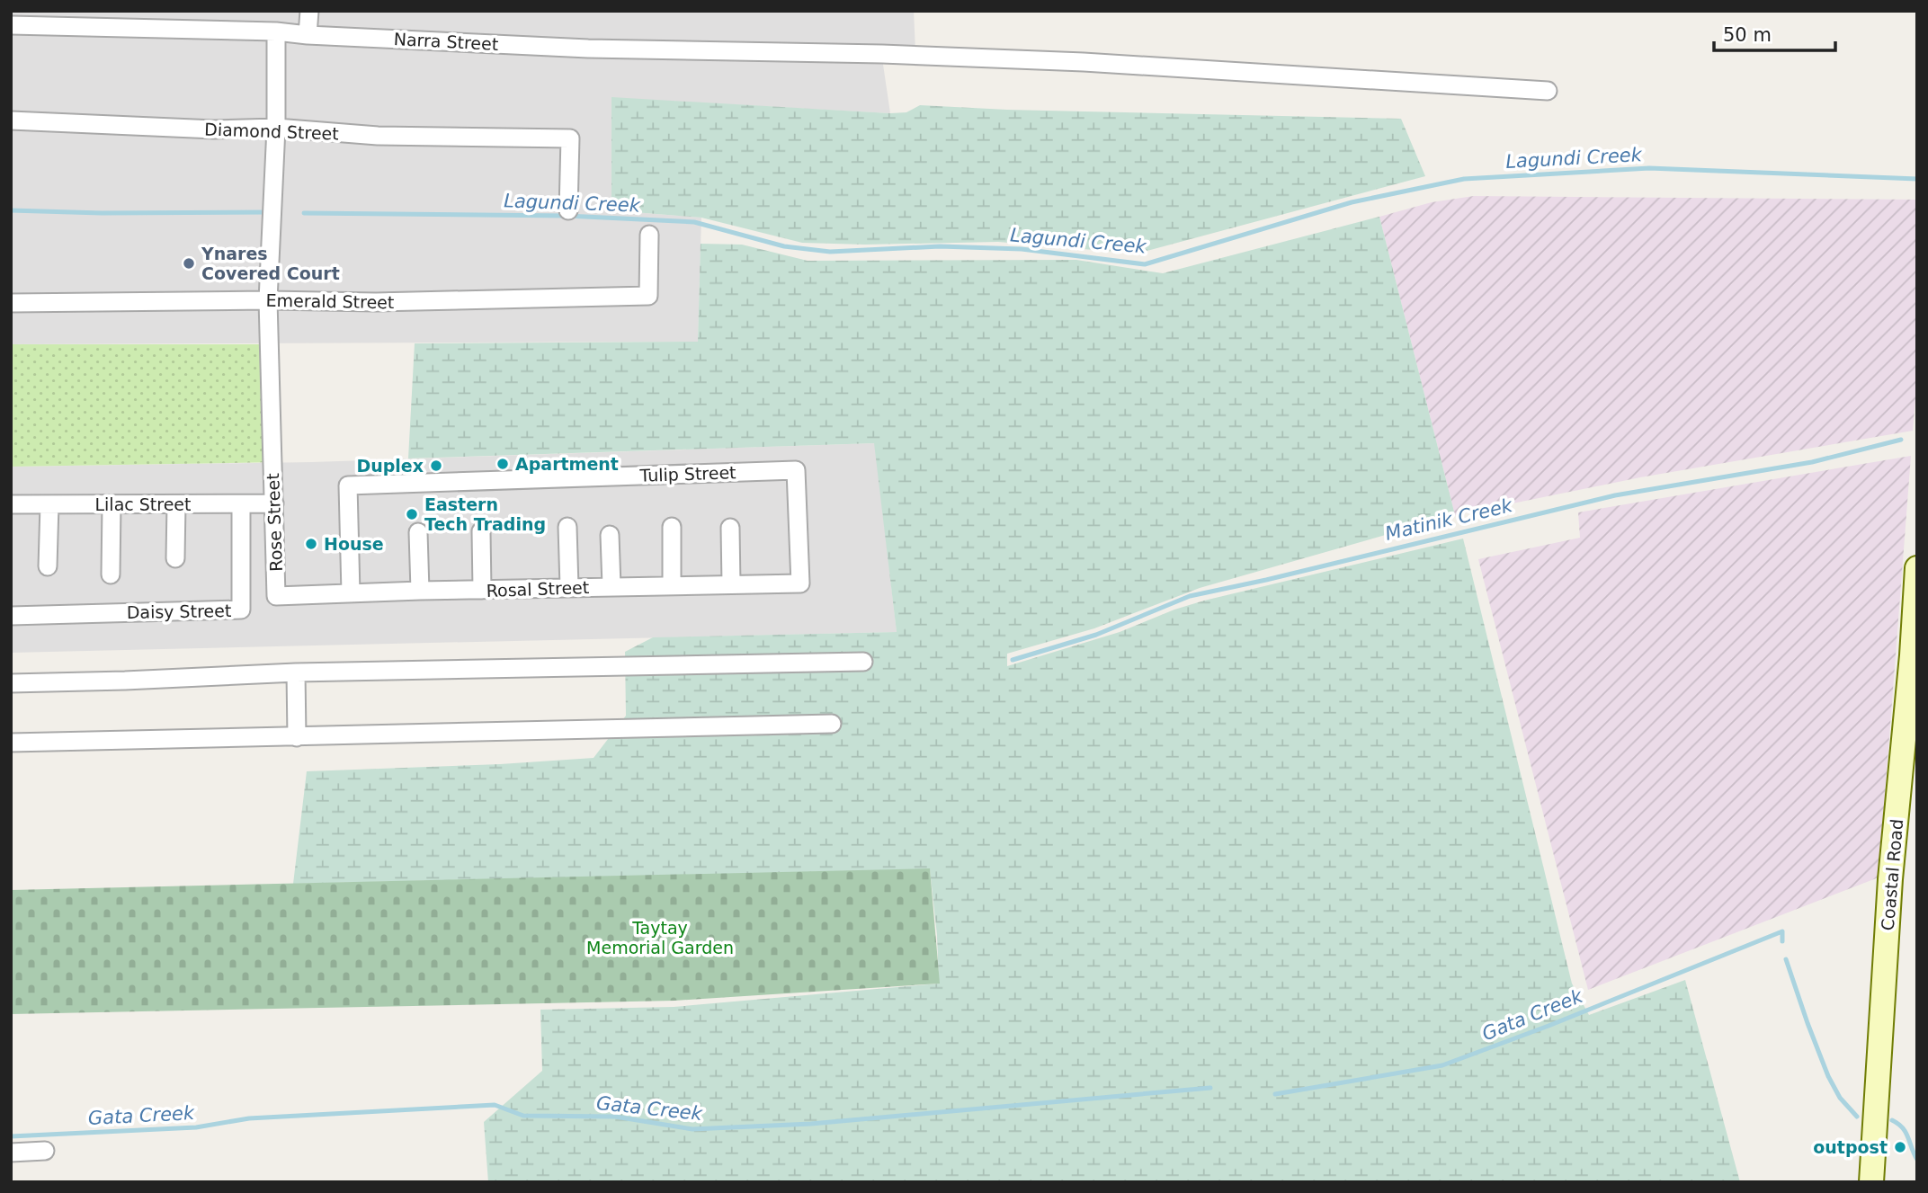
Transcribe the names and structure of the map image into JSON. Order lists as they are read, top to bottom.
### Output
{
  "streets": {
    "main road": ["Coastal Road"],
    "street": [
      "Narra Street",
      "Diamond Street",
      "Emerald Street",
      "Tulip Street",
      "Lilac Street",
      "Rose Street",
      "Rosal Street",
      "Daisy Street"
    ]
  },
  "crossings": [
    ["Narra Street", "Rose Street"],
    ["Diamond Street", "Rose Street"],
    ["Emerald Street", "Rose Street"],
    ["Tulip Street", "Rosal Street"],
    ["Lilac Street", "Rose Street"],
    ["Lilac Street", "Daisy Street"],
    ["Rose Street", "Rosal Street"]
  ],
  "water": ["Lagundi Creek", "Matinik Creek", "Gata Creek"],
  "parks": ["Taytay Memorial Garden"],
  "places": [
    "Ynares Covered Court",
    "Apartment",
    "Duplex",
    "Eastern Tech Trading",
    "House",
    "outpost"
  ],
  "scale_bar": "50 m"
}
